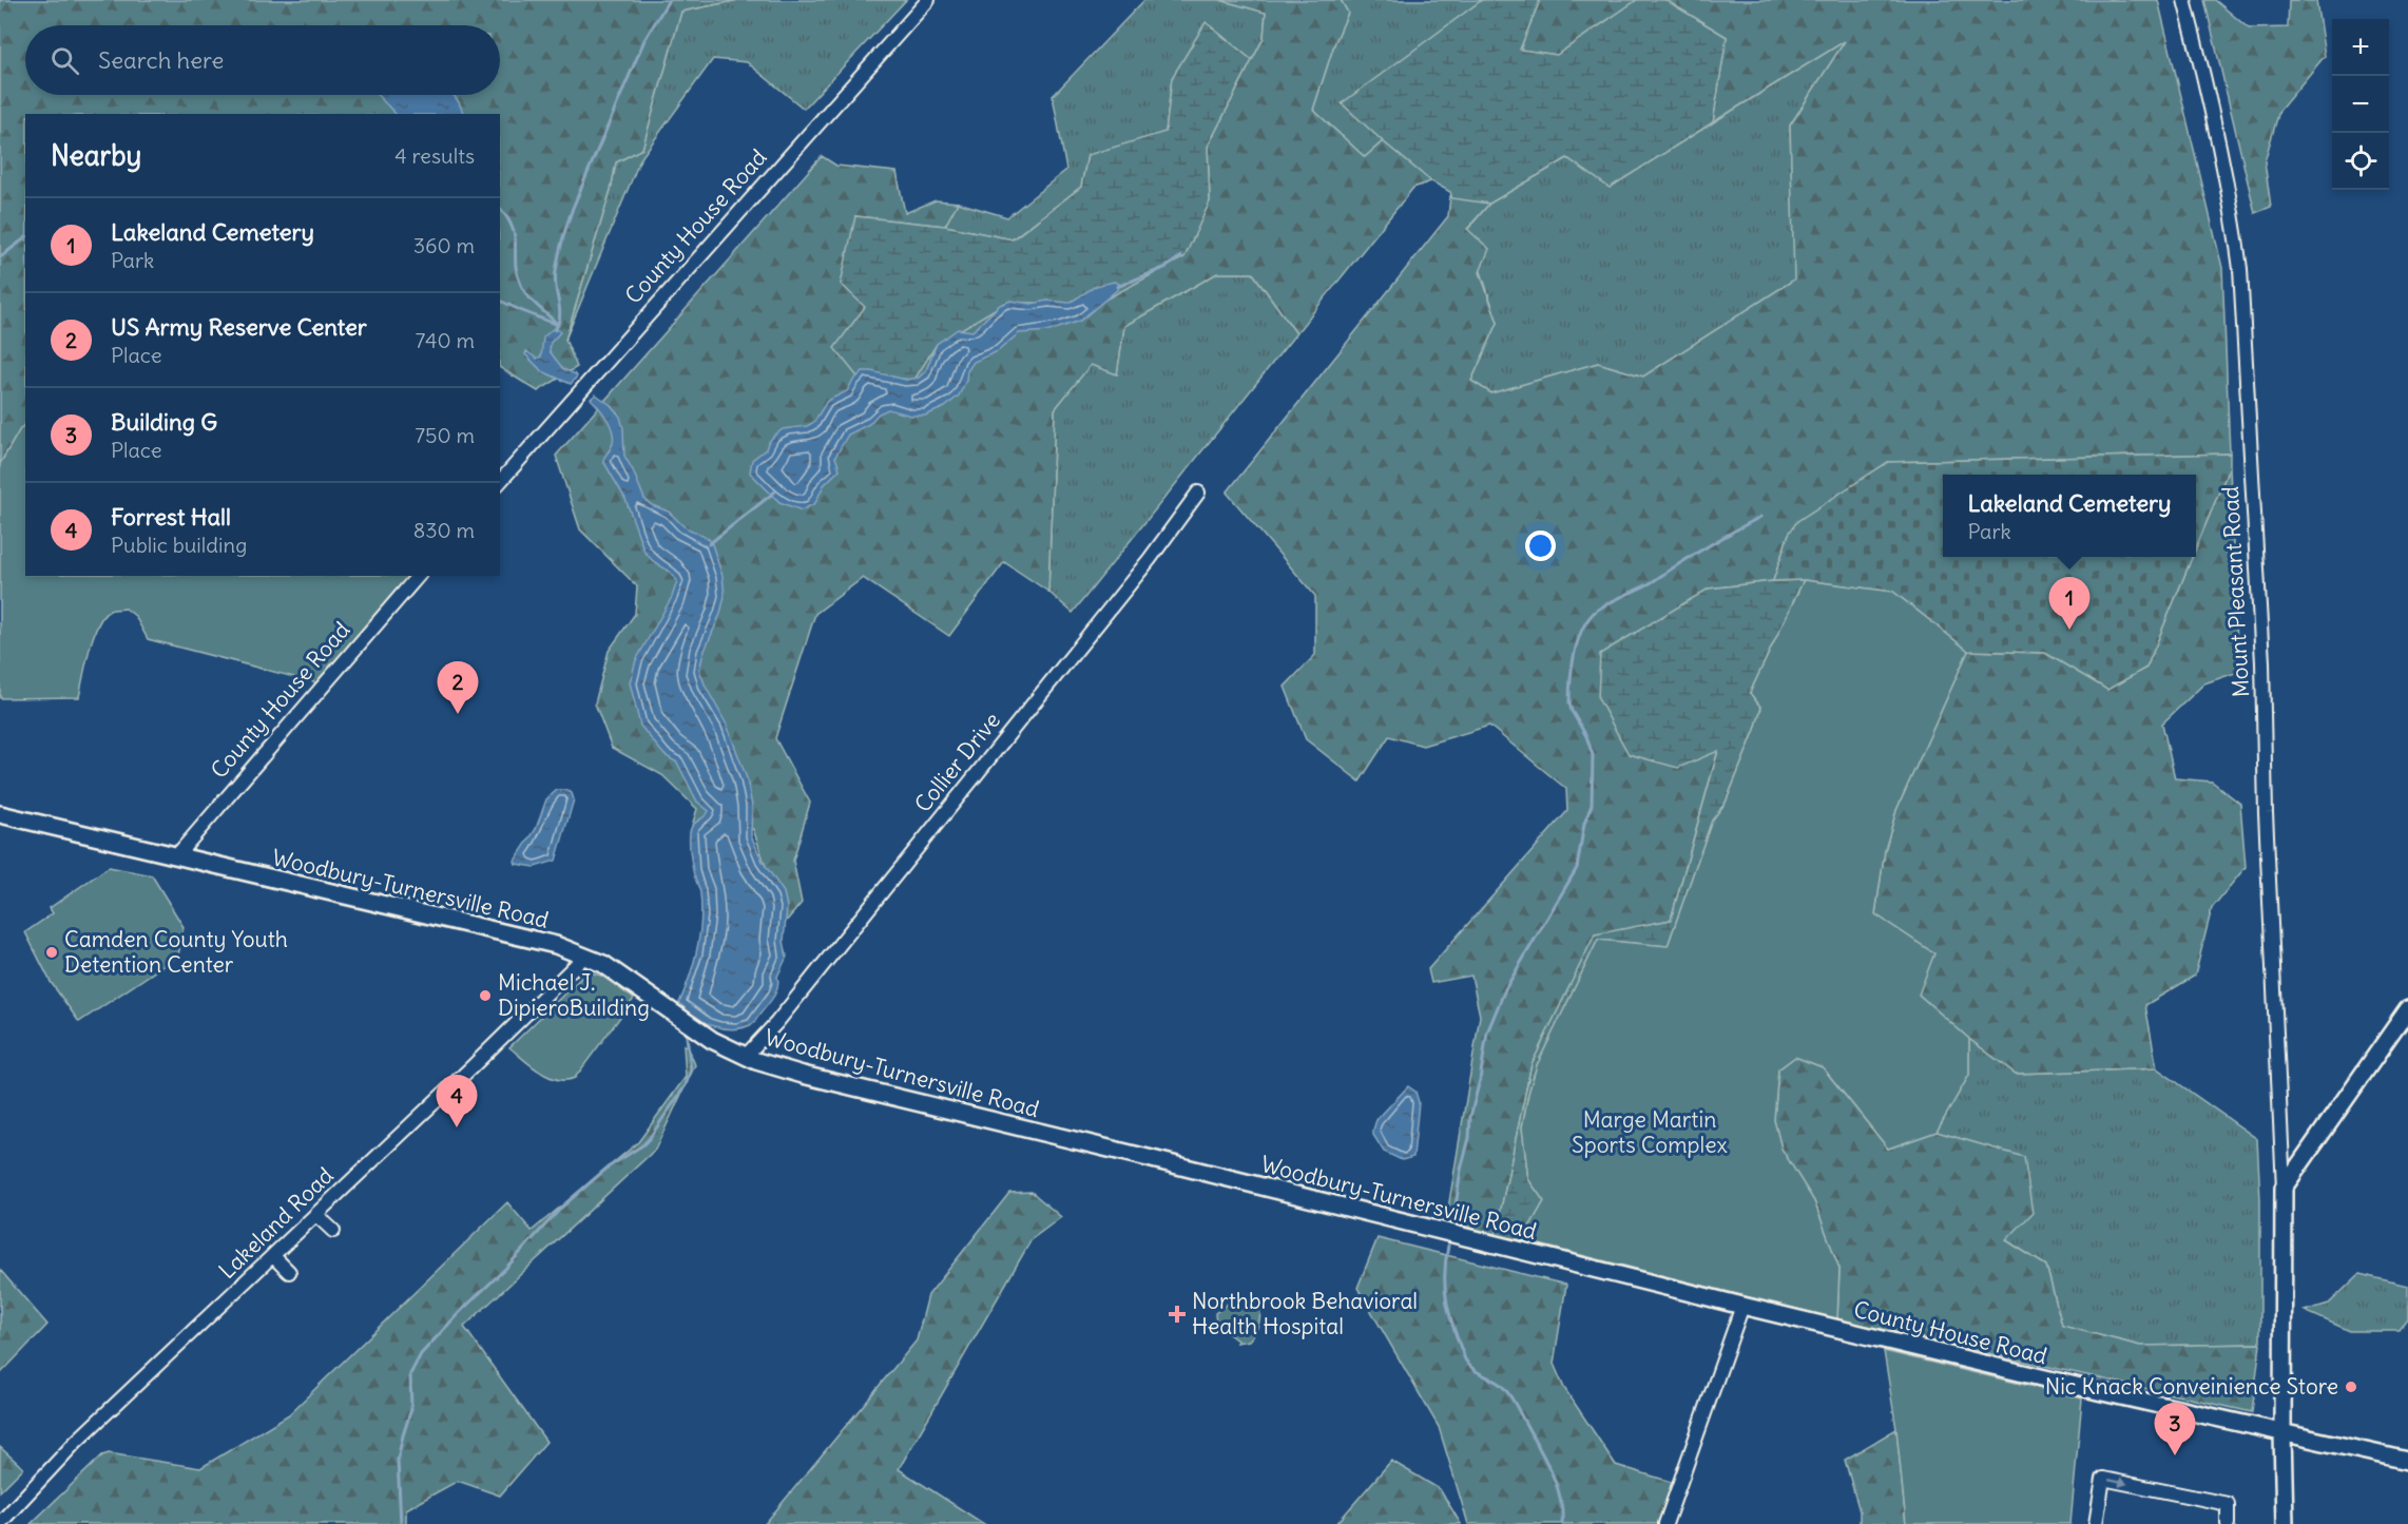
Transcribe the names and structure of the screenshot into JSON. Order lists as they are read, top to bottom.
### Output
{
  "streets": {
    "main road": ["County House Road", "Woodbury-Turnersville Road"],
    "street": ["Mount Pleasant Road", "Collier Drive", "Lakeland Road"]
  },
  "crossings": [
    ["County House Road", "Woodbury-Turnersville Road"],
    ["Collier Drive", "Woodbury-Turnersville Road"],
    ["Woodbury-Turnersville Road", "Lakeland Road"]
  ],
  "parks": ["Marge Martin Sports Complex"],
  "places": {
    "other": ["Camden County Youth Detention Center", "Michael J. DipieroBuilding", "Nic Knack Conveinience Store"],
    "health": ["Northbrook Behavioral Health Hospital"]
  },
  "page": {
    "map_buttons": ["+", "−"],
    "search": "Search here",
    "heading": ["Nearby", "4 results"],
    "list": [
      {
        "mark": "1",
        "name": "Lakeland Cemetery",
        "note": "Park",
        "value": "360 m"
      },
      {
        "mark": "2",
        "name": "US Army Reserve Center",
        "note": "Place",
        "value": "740 m"
      },
      {
        "mark": "3",
        "name": "Building G",
        "note": "Place",
        "value": "750 m"
      },
      {
        "mark": "4",
        "name": "Forrest Hall",
        "note": "Public building",
        "value": "830 m"
      }
    ],
    "popup": ["Lakeland Cemetery", "Park"],
    "pins": [
      "1",
      "2",
      "4",
      "3"
    ]
  }
}
